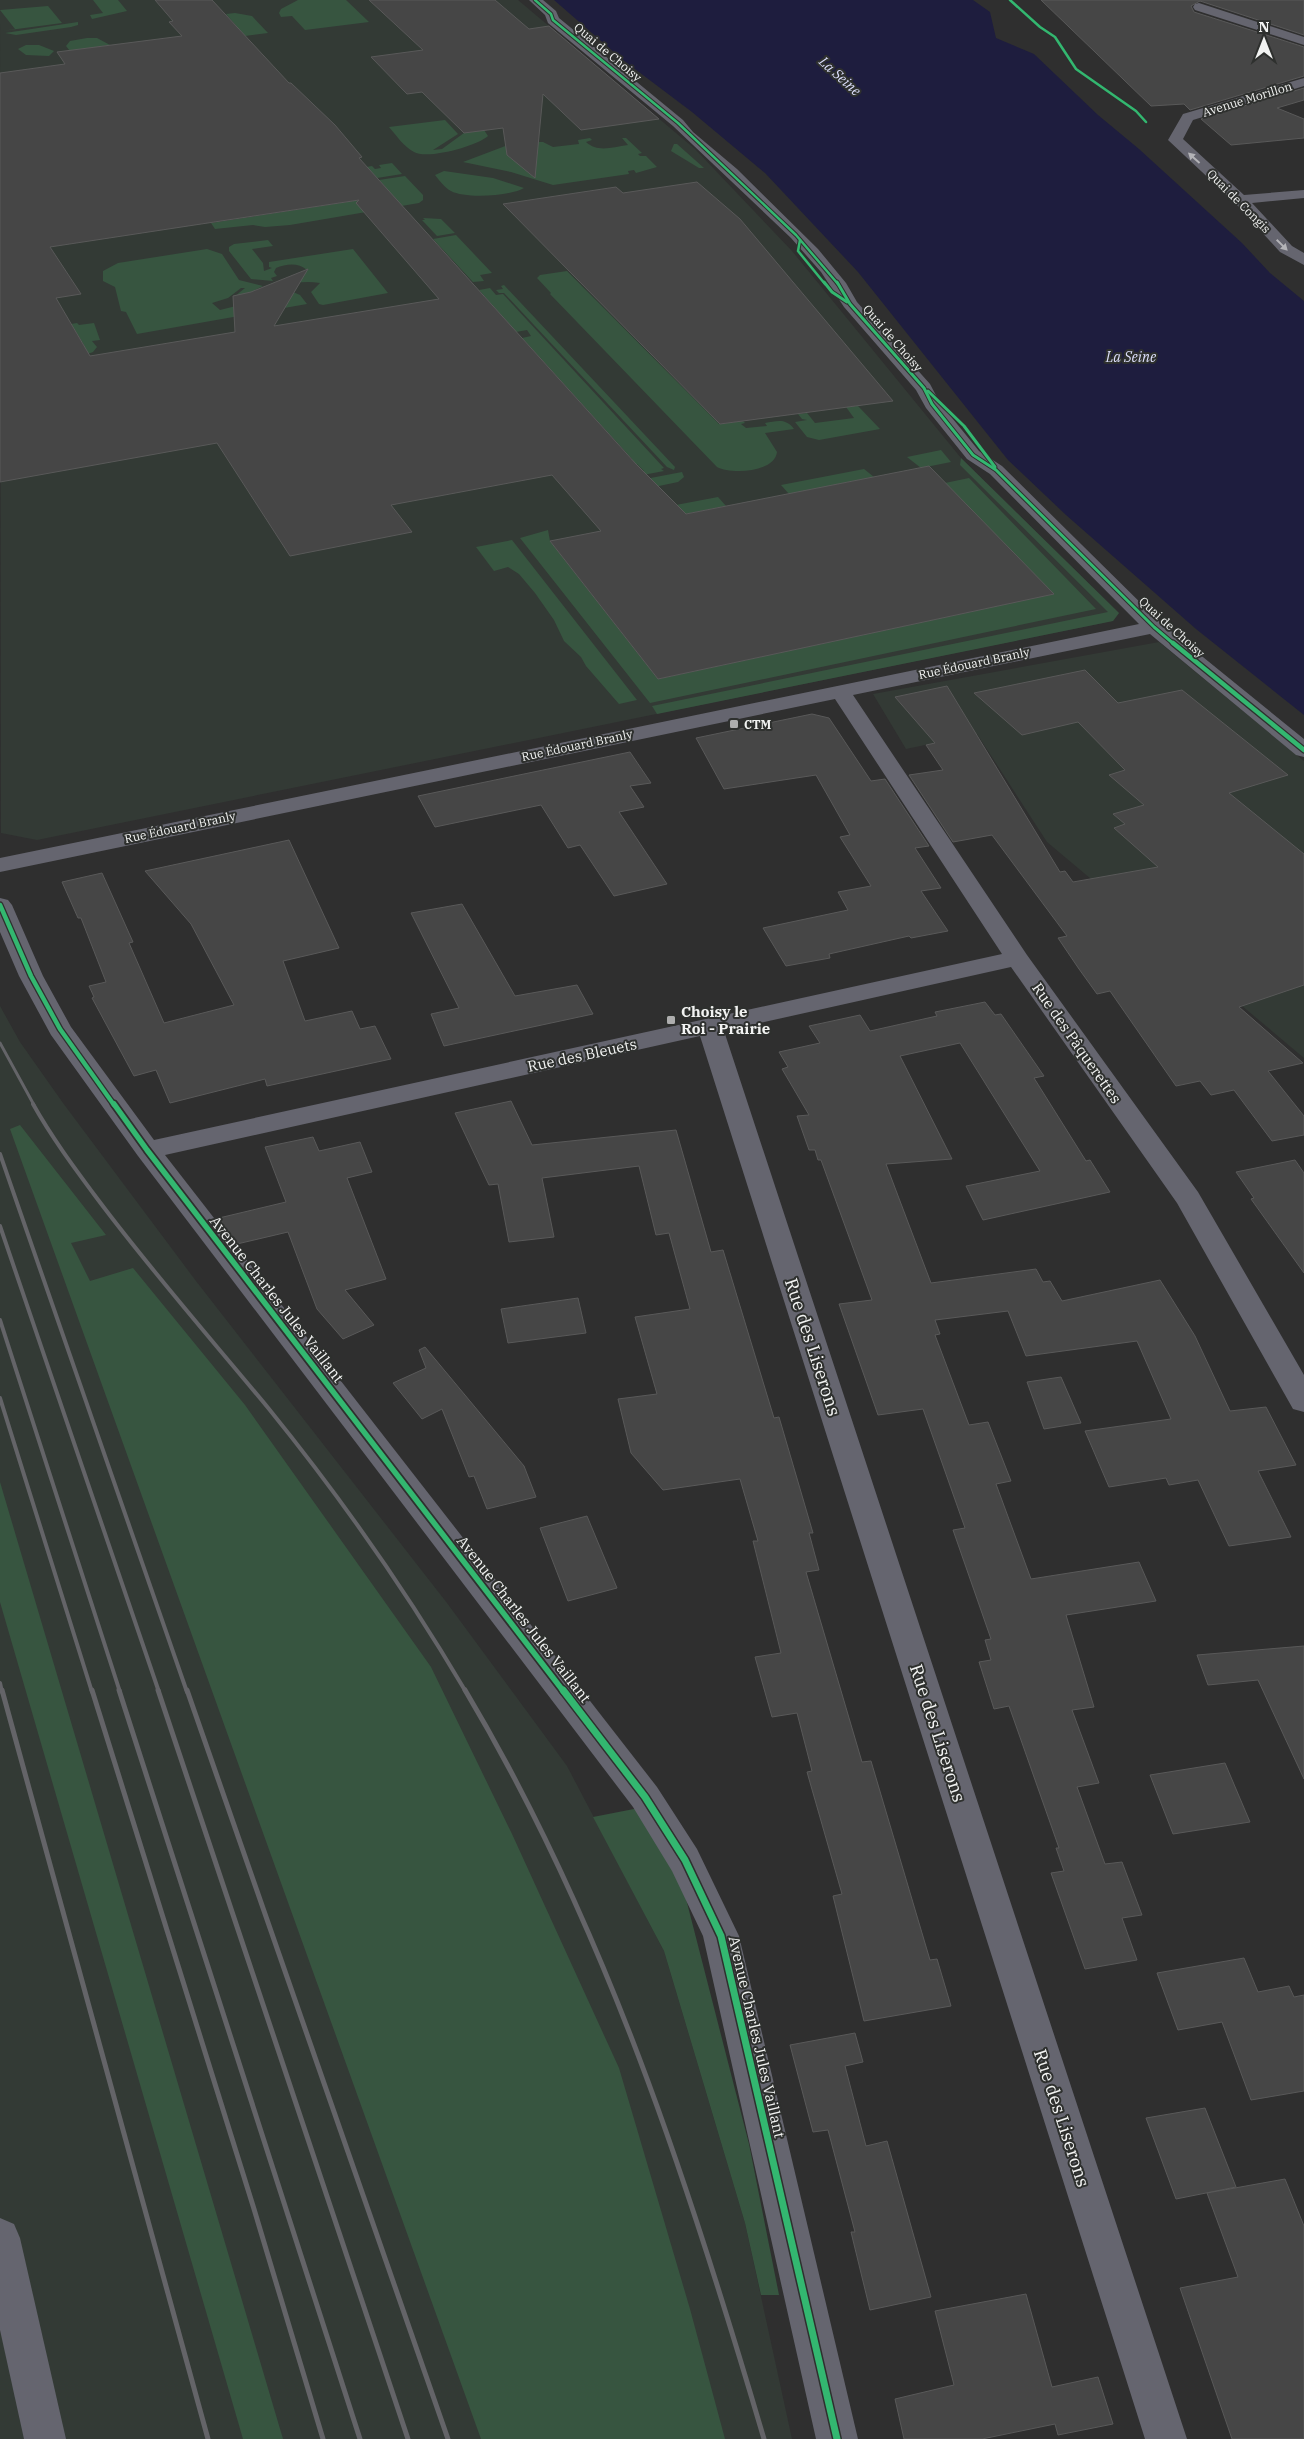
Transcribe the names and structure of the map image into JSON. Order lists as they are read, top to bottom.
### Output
{
  "streets": {
    "street": [
      "Quai de Choisy",
      "Avenue Morillon",
      "Quai de Congis",
      "Rue Édouard Branly",
      "Rue des Pâquerettes",
      "Rue des Bleuets",
      "Avenue Charles Jules Vaillant",
      "Rue des Liserons"
    ]
  },
  "crossings": [
    ["Quai de Choisy", "Rue Édouard Branly"],
    ["Avenue Morillon", "Quai de Congis"],
    ["Rue Édouard Branly", "Rue des Pâquerettes"],
    ["Rue des Pâquerettes", "Rue des Bleuets"],
    ["Rue des Bleuets", "Avenue Charles Jules Vaillant"],
    ["Rue des Bleuets", "Rue des Liserons"]
  ],
  "water": ["La Seine"],
  "places": {
    "transit": ["CTM", "Choisy le Roi - Prairie"]
  },
  "north": "top"
}
